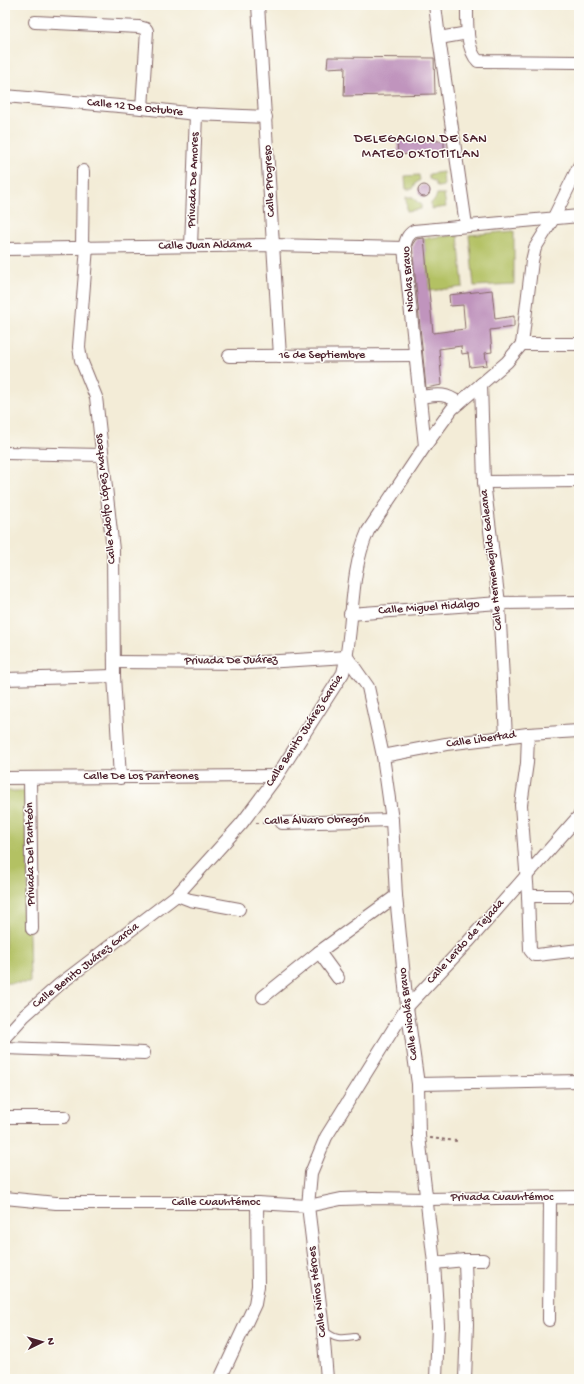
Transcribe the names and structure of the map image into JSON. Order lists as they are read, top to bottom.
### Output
{
  "streets": {
    "street": [
      "Calle 12 De Octubre",
      "Privada De Amores",
      "Calle Progreso",
      "Calle Juan Aldama",
      "Nicolas Bravo",
      "16 de Septiembre",
      "Calle Adolfo López Mateos",
      "Calle Hermenegildo Galeana",
      "Calle Miguel Hidalgo",
      "Privada De Juárez",
      "Calle Benito Juárez Garcia",
      "Calle Libertad",
      "Calle De Los Panteones",
      "Calle Álvaro Obregón",
      "Privada Del Panteón",
      "Calle Lerdo de Tejada",
      "Calle Nicolás Bravo",
      "Privada Cuauhtémoc",
      "Calle Cuauhtémoc",
      "Calle Niños Héroes"
    ]
  },
  "crossings": [
    ["Calle 12 De Octubre", "Privada De Amores"],
    ["Calle 12 De Octubre", "Calle Progreso"],
    ["Privada De Amores", "Calle Juan Aldama"],
    ["Calle Progreso", "Calle Juan Aldama"],
    ["Calle Progreso", "16 de Septiembre"],
    ["Calle Juan Aldama", "Nicolas Bravo"],
    ["Calle Juan Aldama", "Calle Adolfo López Mateos"],
    ["Nicolas Bravo", "16 de Septiembre"],
    ["Nicolas Bravo", "Calle Benito Juárez Garcia"],
    ["Calle Adolfo López Mateos", "Privada De Juárez"],
    ["Calle Adolfo López Mateos", "Calle De Los Panteones"],
    ["Calle Hermenegildo Galeana", "Calle Miguel Hidalgo"],
    ["Calle Hermenegildo Galeana", "Calle Benito Juárez Garcia"],
    ["Calle Hermenegildo Galeana", "Calle Libertad"],
    ["Calle Miguel Hidalgo", "Calle Benito Juárez Garcia"],
    ["Privada De Juárez", "Calle Benito Juárez Garcia"],
    ["Privada De Juárez", "Calle Nicolás Bravo"],
    ["Calle Benito Juárez Garcia", "Calle De Los Panteones"],
    ["Calle Benito Juárez Garcia", "Calle Álvaro Obregón"],
    ["Calle Benito Juárez Garcia", "Calle Nicolás Bravo"],
    ["Calle Libertad", "Calle Nicolás Bravo"],
    ["Calle De Los Panteones", "Privada Del Panteón"],
    ["Calle Álvaro Obregón", "Calle Nicolás Bravo"],
    ["Calle Lerdo de Tejada", "Calle Nicolás Bravo"],
    ["Calle Lerdo de Tejada", "Calle Cuauhtémoc"],
    ["Calle Lerdo de Tejada", "Calle Niños Héroes"],
    ["Calle Nicolás Bravo", "Privada Cuauhtémoc"],
    ["Calle Nicolás Bravo", "Calle Cuauhtémoc"],
    ["Privada Cuauhtémoc", "Calle Cuauhtémoc"],
    ["Calle Cuauhtémoc", "Calle Niños Héroes"]
  ],
  "districts": ["DELEGACION DE SAN MATEO OXTOTITLAN"],
  "north": "right"
}
